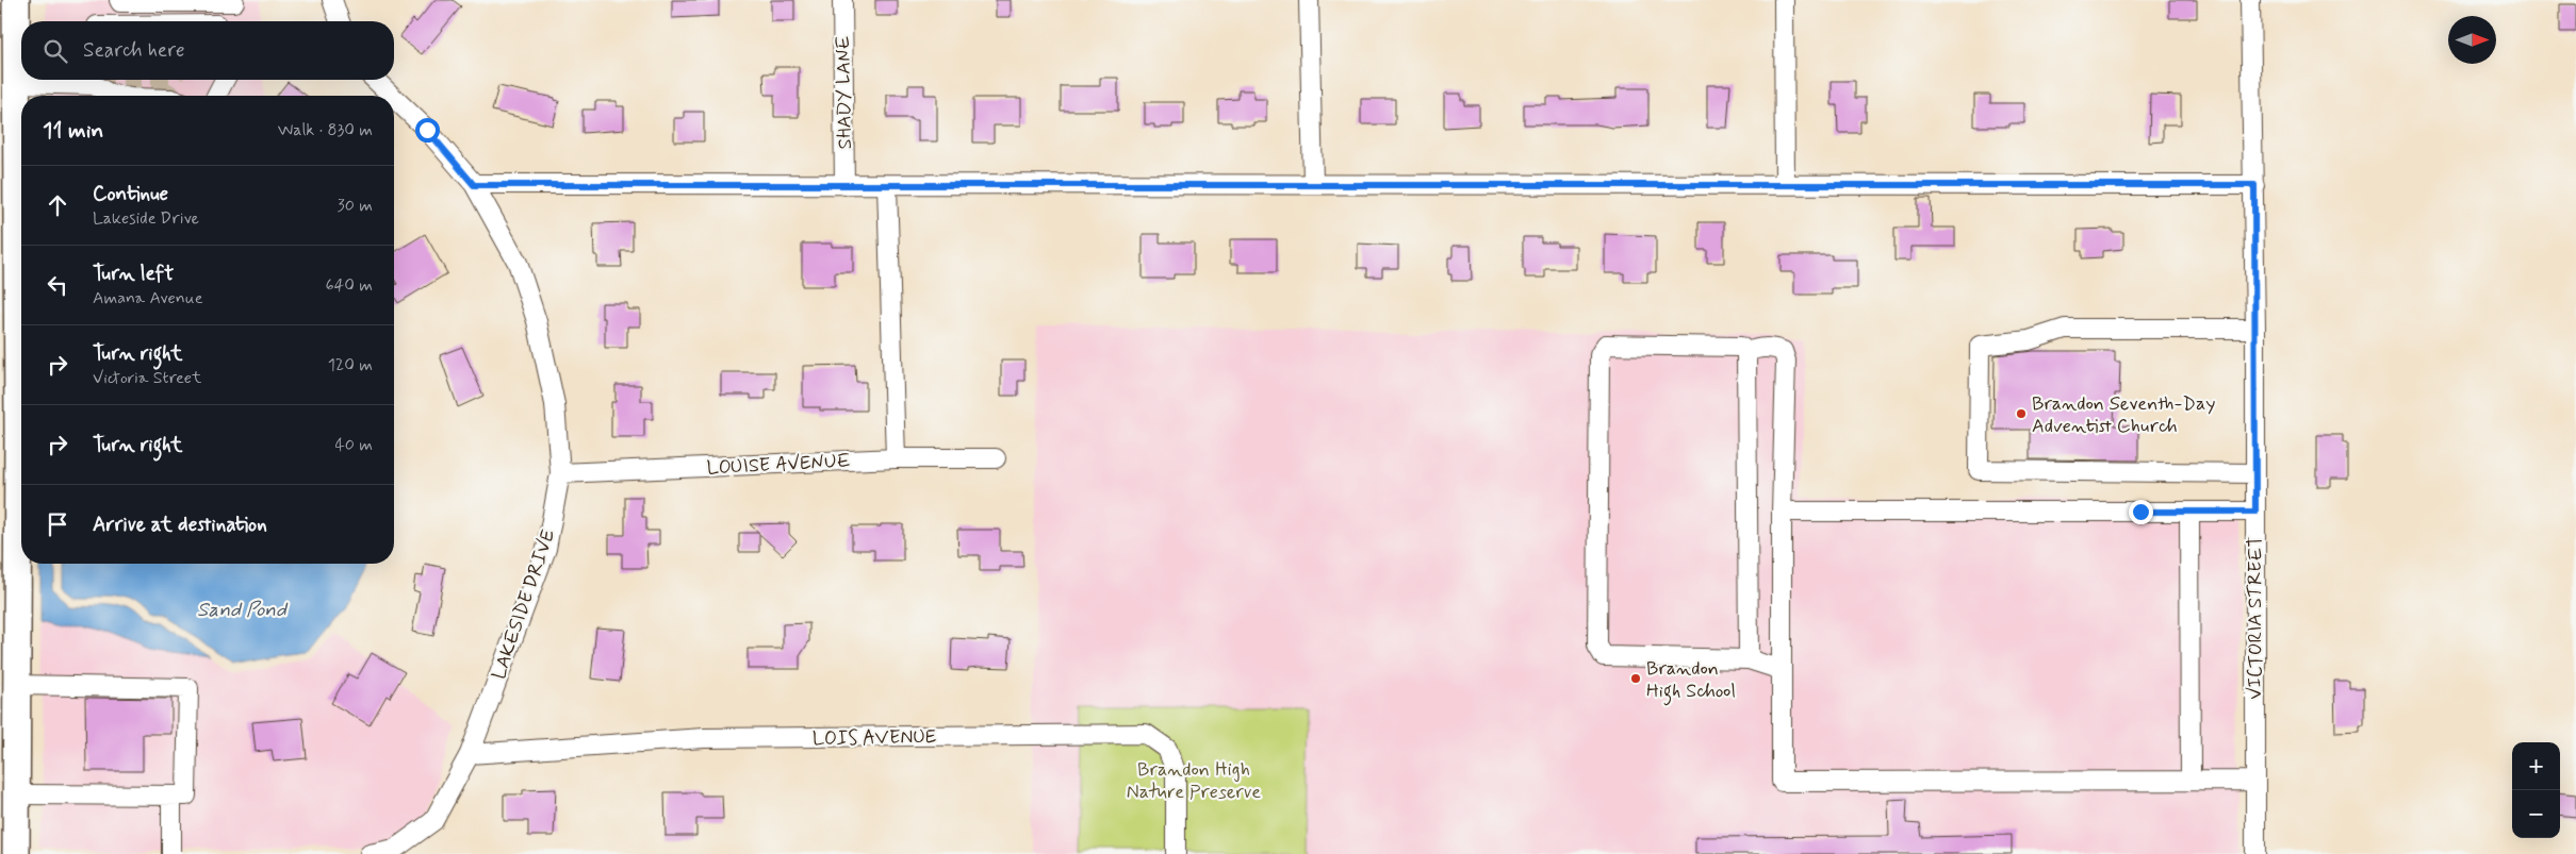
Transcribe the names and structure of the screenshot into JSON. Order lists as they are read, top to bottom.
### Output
{
  "streets": {
    "street": [
      "SHADY LANE",
      "LOUISE AVENUE",
      "LAKESIDE DRIVE",
      "VICTORIA STREET",
      "LOIS AVENUE"
    ]
  },
  "crossings": [
    ["LOUISE AVENUE", "LAKESIDE DRIVE"],
    ["LAKESIDE DRIVE", "LOIS AVENUE"]
  ],
  "water": ["Sand Pond"],
  "parks": ["Brandon High Nature Preserve"],
  "places": ["Brandon Seventh-Day Adventist Church", "Brandon High School"],
  "north": "right",
  "page": {
    "search": "Search here",
    "heading": ["11 min", "Walk · 830 m"],
    "list": [
      ["Continue", "Lakeside Drive", "30 m"],
      ["Turn left", "Amana Avenue", "640 m"],
      ["Turn right", "Victoria Street", "120 m"],
      ["Turn right", "40 m"],
      "Arrive at destination"
    ],
    "map_buttons": ["+", "−"]
  }
}
